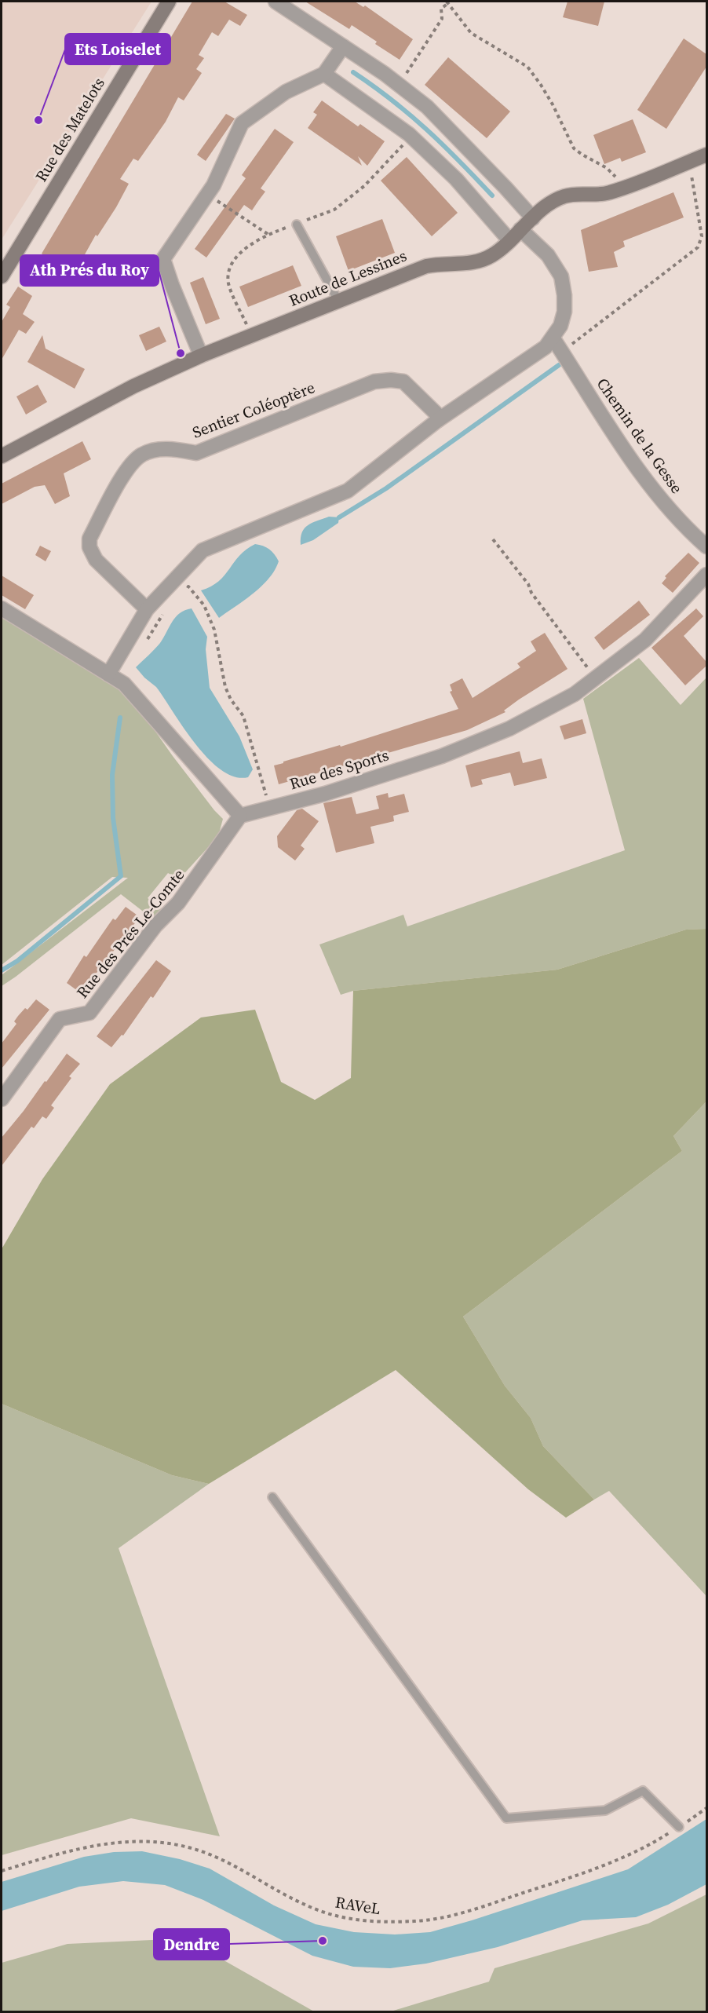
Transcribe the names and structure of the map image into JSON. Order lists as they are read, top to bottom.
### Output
{
  "streets": {
    "main road": ["Rue des Matelots", "Route de Lessines"],
    "street": [
      "Sentier Coléoptère",
      "Chemin de la Gesse",
      "Rue des Sports",
      "Rue des Prés Le-Comte"
    ],
    "path": ["RAVeL"]
  },
  "crossings": [
    ["Rue des Sports", "Rue des Prés Le-Comte"]
  ],
  "places": ["Ets Loiselet", "Ath Prés du Roy", "Dendre"]
}
